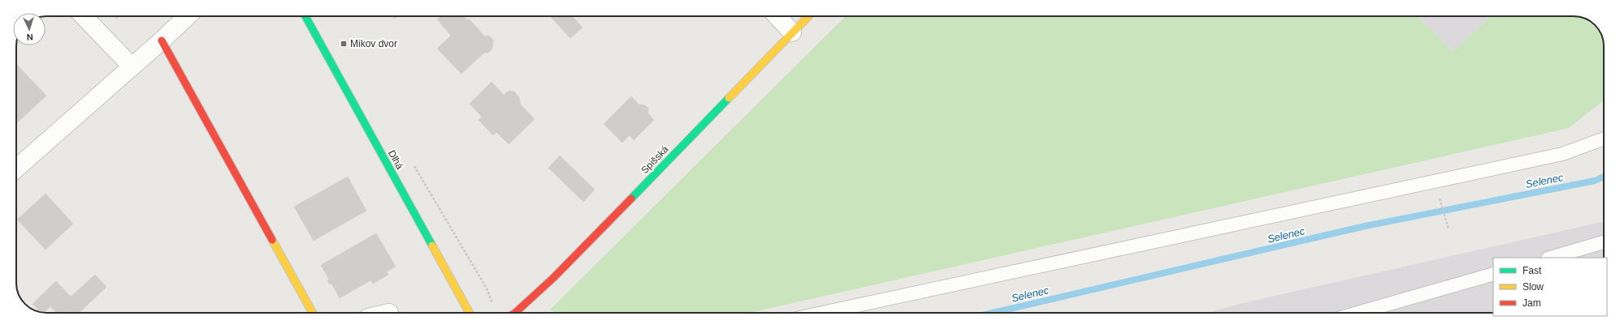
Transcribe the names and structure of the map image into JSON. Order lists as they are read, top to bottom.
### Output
{
  "streets": {
    "street": ["Dlhá", "Spišská"]
  },
  "water": ["Selenec"],
  "places": {
    "transit": ["Mikov dvor"]
  },
  "legend": ["Fast", "Slow", "Jam"],
  "north": "bottom"
}
